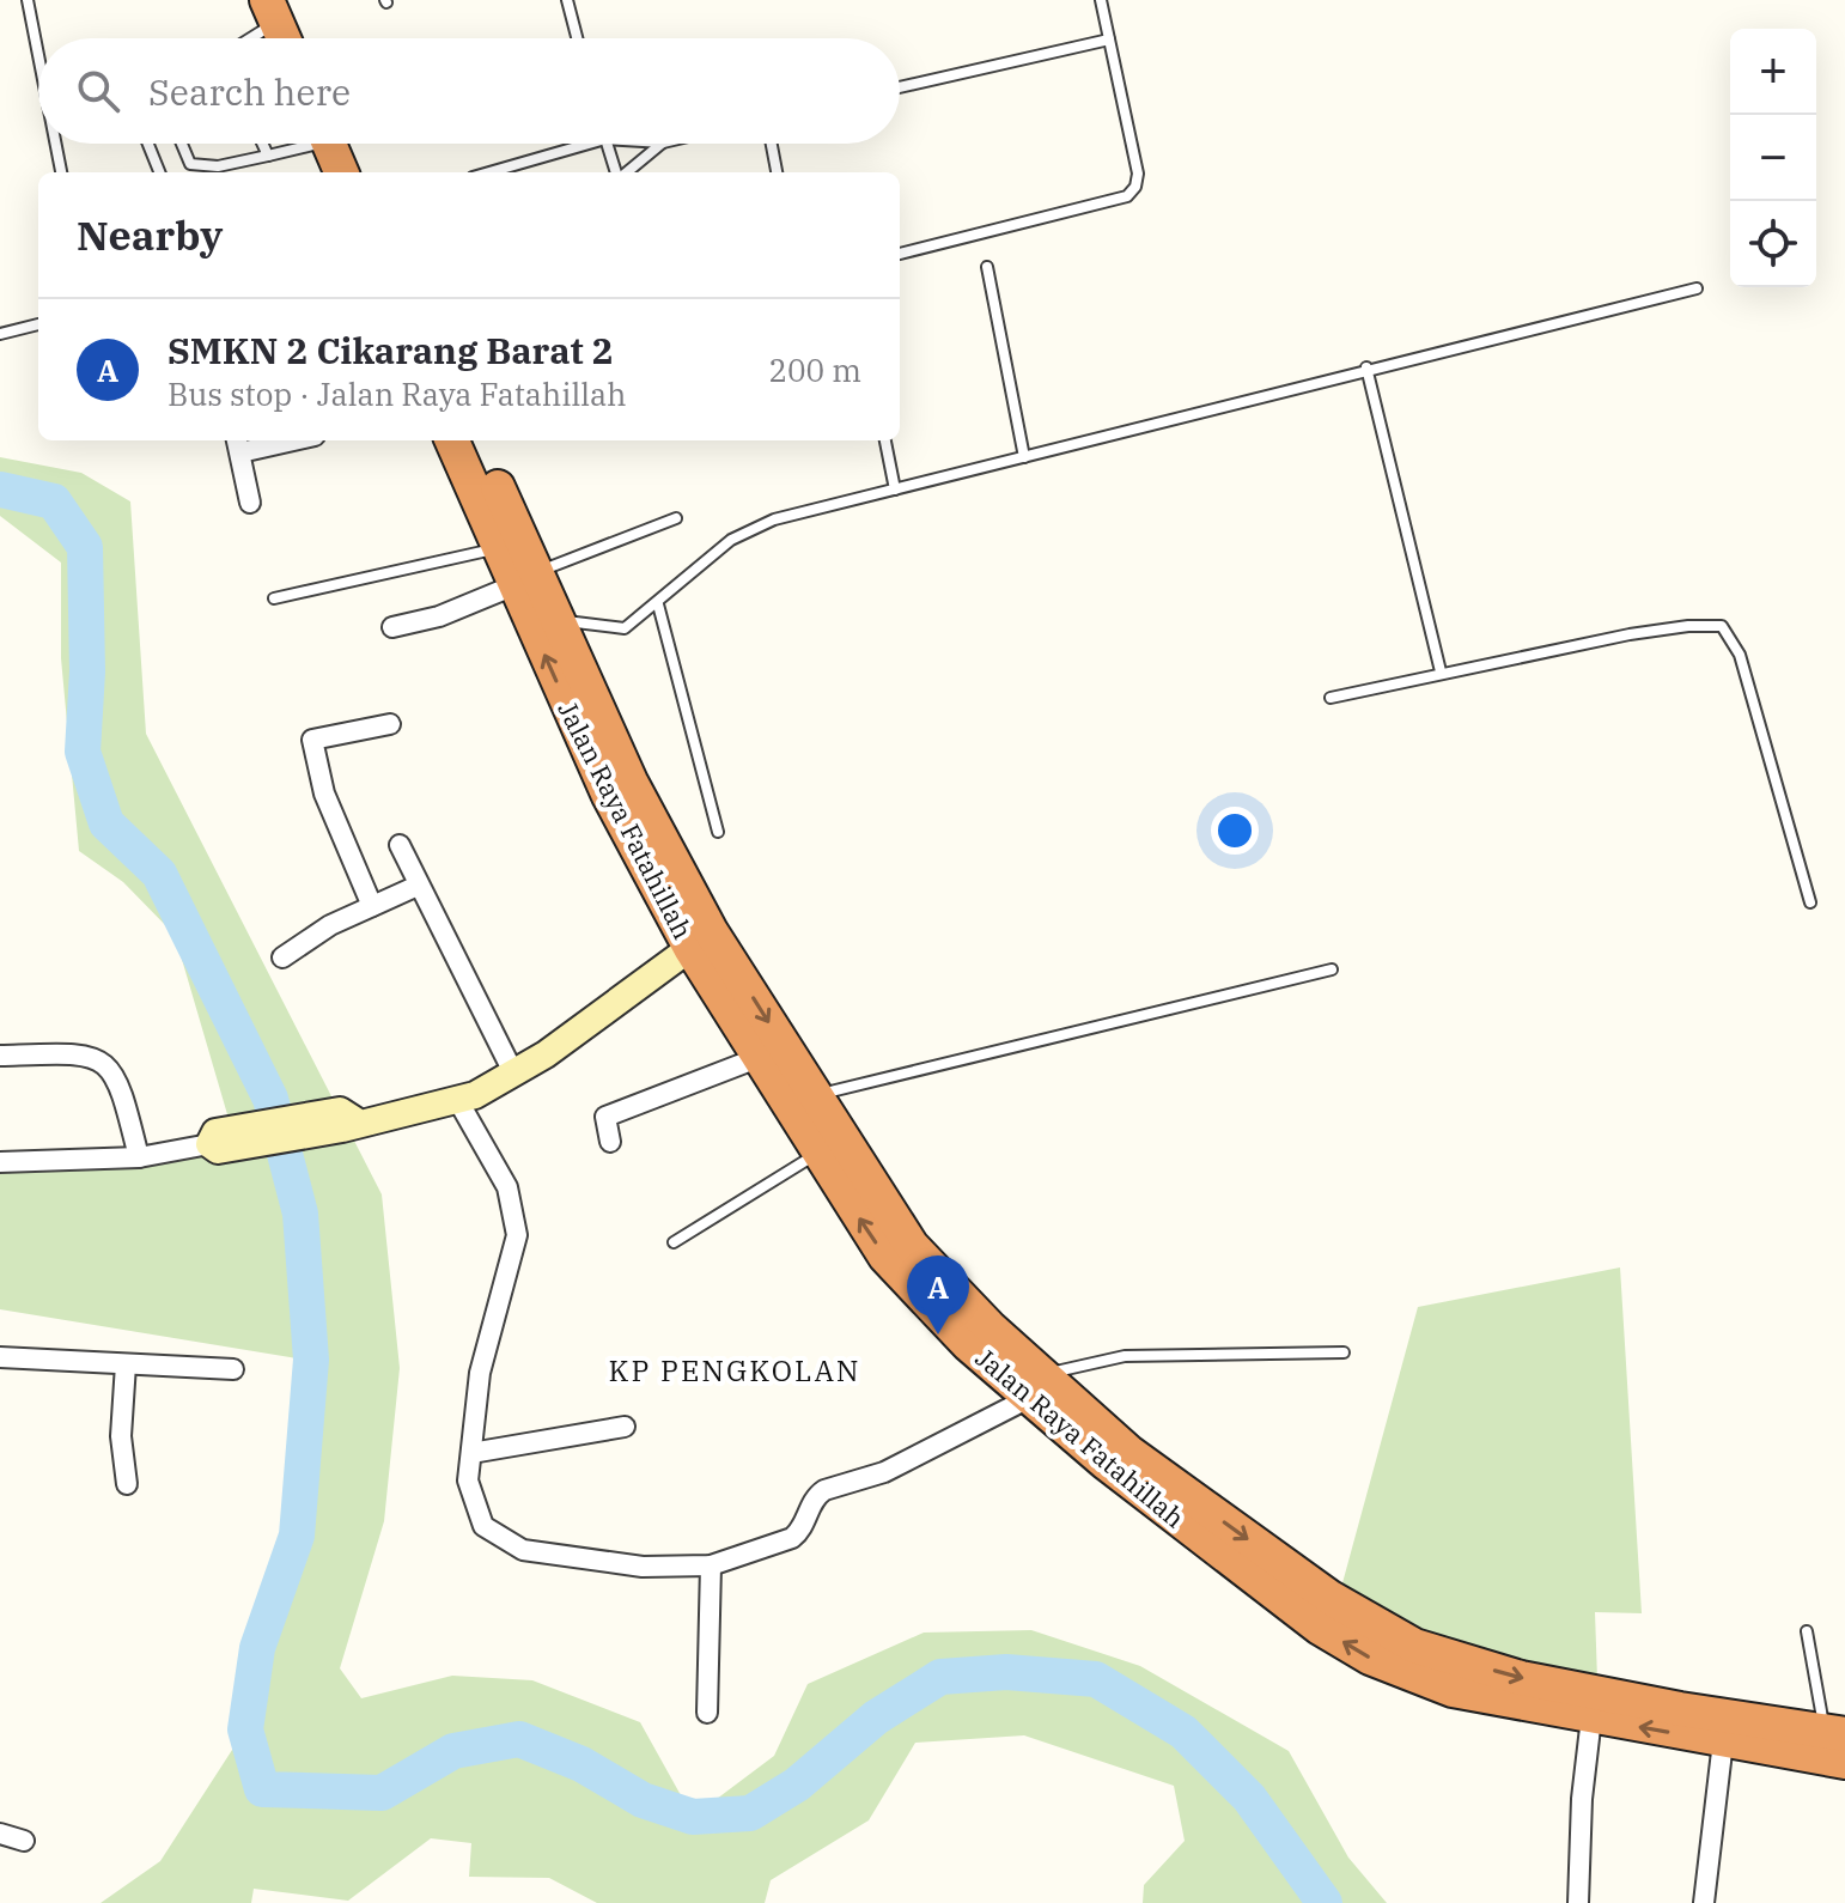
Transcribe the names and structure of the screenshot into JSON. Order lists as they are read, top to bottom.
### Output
{
  "streets": {
    "highway": ["Jalan Raya Fatahillah"]
  },
  "districts": ["KP PENGKOLAN"],
  "page": {
    "map_buttons": ["+", "−"],
    "search": "Search here",
    "heading": "Nearby",
    "list": [
      {
        "mark": "A",
        "name": "SMKN 2 Cikarang Barat 2",
        "note": "Bus stop · Jalan Raya Fatahillah",
        "value": "200 m"
      }
    ],
    "pins": "A"
  }
}
